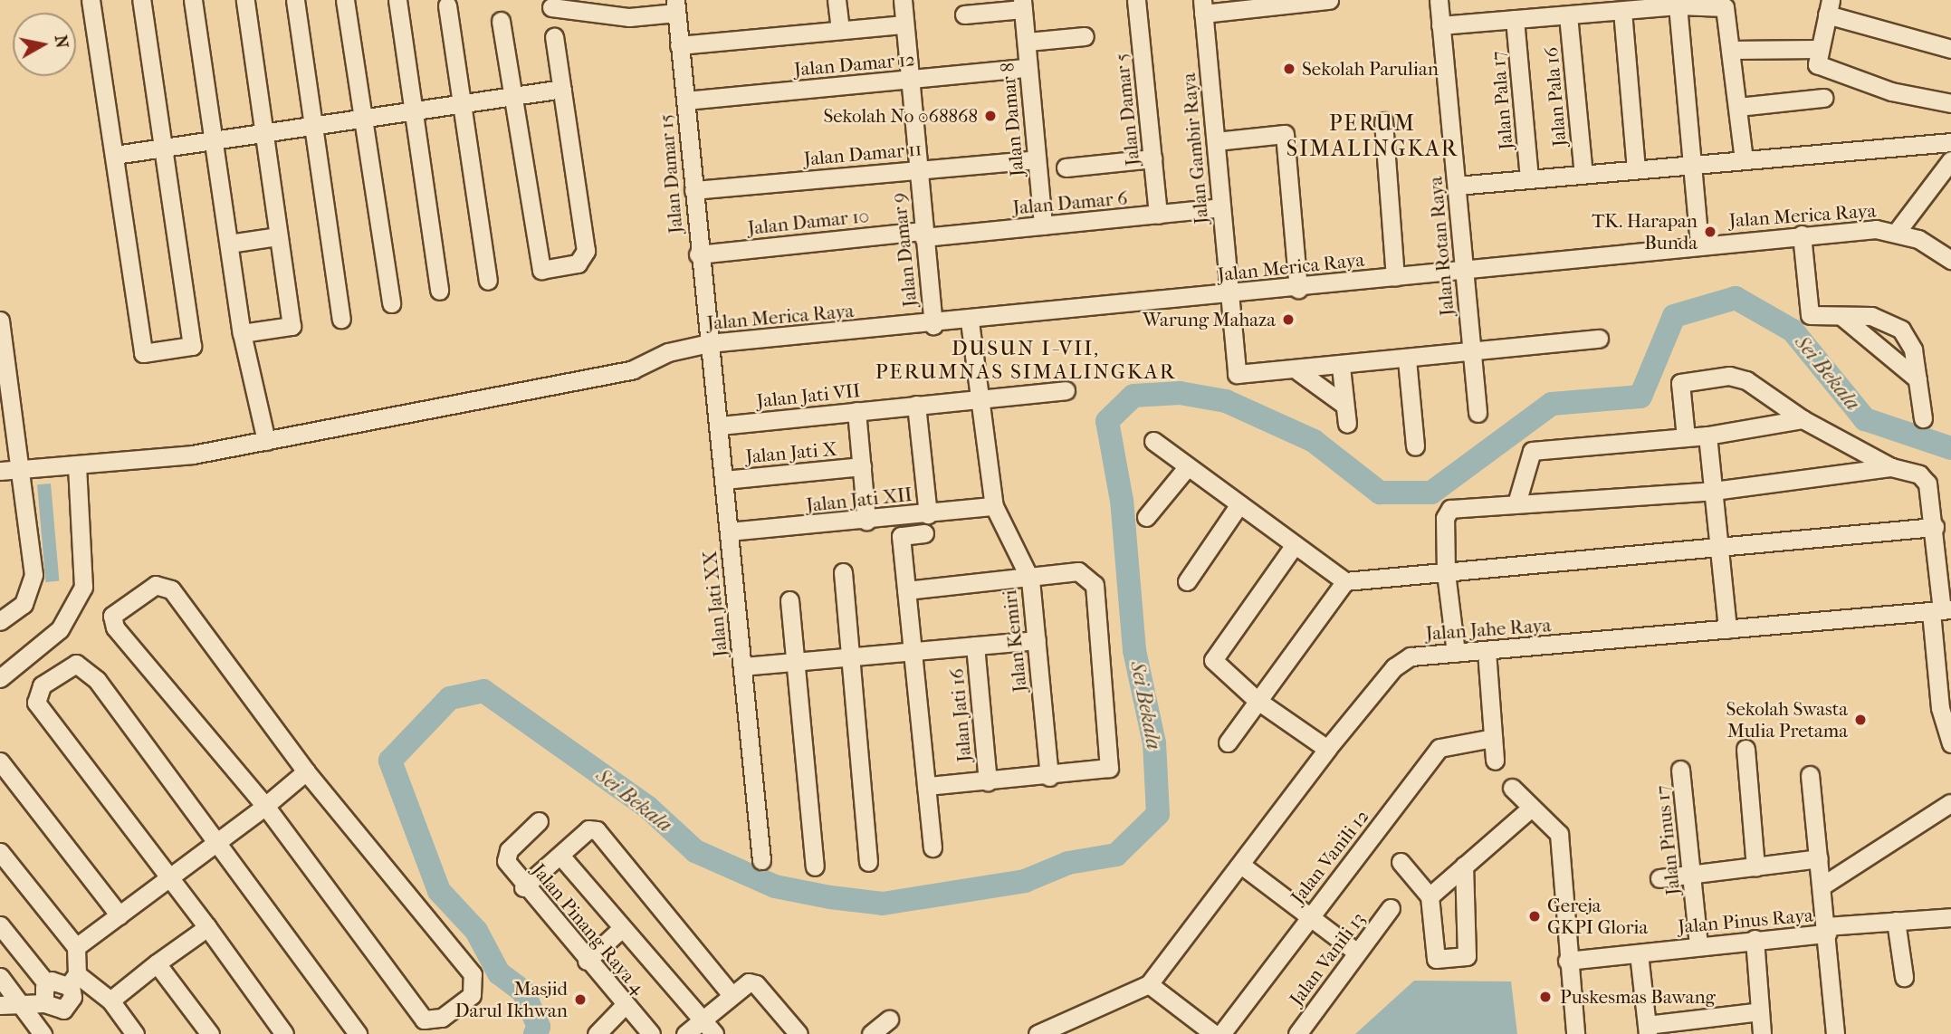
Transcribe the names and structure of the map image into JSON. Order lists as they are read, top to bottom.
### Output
{
  "streets": {
    "street": [
      "Jalan Damar 12",
      "Jalan Pala 16",
      "Jalan Pala 17",
      "Jalan Damar 5",
      "Jalan Damar 8",
      "Jalan Gambir Raya",
      "Jalan Damar 11",
      "Jalan Damar 15",
      "Jalan Damar 6",
      "Jalan Merica Raya",
      "Jalan Damar 10",
      "Jalan Rotan Raya",
      "Jalan Damar 9",
      "Jalan Jati VII",
      "Jalan Jati X",
      "Jalan Jati XII",
      "Jalan Jati XX",
      "Jalan Jahe Raya",
      "Jalan Kemiri",
      "Jalan Jati 16",
      "Jalan Pinus 17",
      "Jalan Vanili 12",
      "Jalan Pinus Raya",
      "Jalan Pinang Raya 4",
      "Jalan Vanili 13"
    ]
  },
  "crossings": [
    ["Jalan Damar 12", "Jalan Damar 8"],
    ["Jalan Damar 12", "Jalan Damar 15"],
    ["Jalan Damar 12", "Jalan Damar 9"],
    ["Jalan Damar 5", "Jalan Damar 6"],
    ["Jalan Damar 8", "Jalan Damar 11"],
    ["Jalan Damar 8", "Jalan Damar 6"],
    ["Jalan Gambir Raya", "Jalan Damar 6"],
    ["Jalan Gambir Raya", "Jalan Merica Raya"],
    ["Jalan Damar 11", "Jalan Damar 15"],
    ["Jalan Damar 11", "Jalan Damar 9"],
    ["Jalan Damar 15", "Jalan Merica Raya"],
    ["Jalan Damar 15", "Jalan Damar 10"],
    ["Jalan Damar 15", "Jalan Jati XX"],
    ["Jalan Damar 6", "Jalan Damar 10"],
    ["Jalan Damar 6", "Jalan Damar 9"],
    ["Jalan Merica Raya", "Jalan Rotan Raya"],
    ["Jalan Merica Raya", "Jalan Damar 9"],
    ["Jalan Merica Raya", "Jalan Jati XX"],
    ["Jalan Merica Raya", "Jalan Kemiri"],
    ["Jalan Damar 10", "Jalan Damar 9"],
    ["Jalan Jati VII", "Jalan Jati XX"],
    ["Jalan Jati VII", "Jalan Kemiri"],
    ["Jalan Jati X", "Jalan Jati XX"],
    ["Jalan Jati XII", "Jalan Jati XX"],
    ["Jalan Jati XII", "Jalan Kemiri"],
    ["Jalan Pinus 17", "Jalan Pinus Raya"]
  ],
  "districts": ["PERUM SIMALINGKAR", "DUSUN I-VII, PERUMNAS SIMALINGKAR"],
  "water": ["Sei Bekala"],
  "places": [
    "Sekolah Parulian",
    "Sekolah No 068868",
    "TK. Harapan Bunda",
    "Warung Mahaza",
    "Sekolah Swasta Mulia Pretama",
    "Gereja GKPI Gloria",
    "Puskesmas Bawang",
    "Masjid Darul Ikhwan"
  ],
  "north": "right"
}
